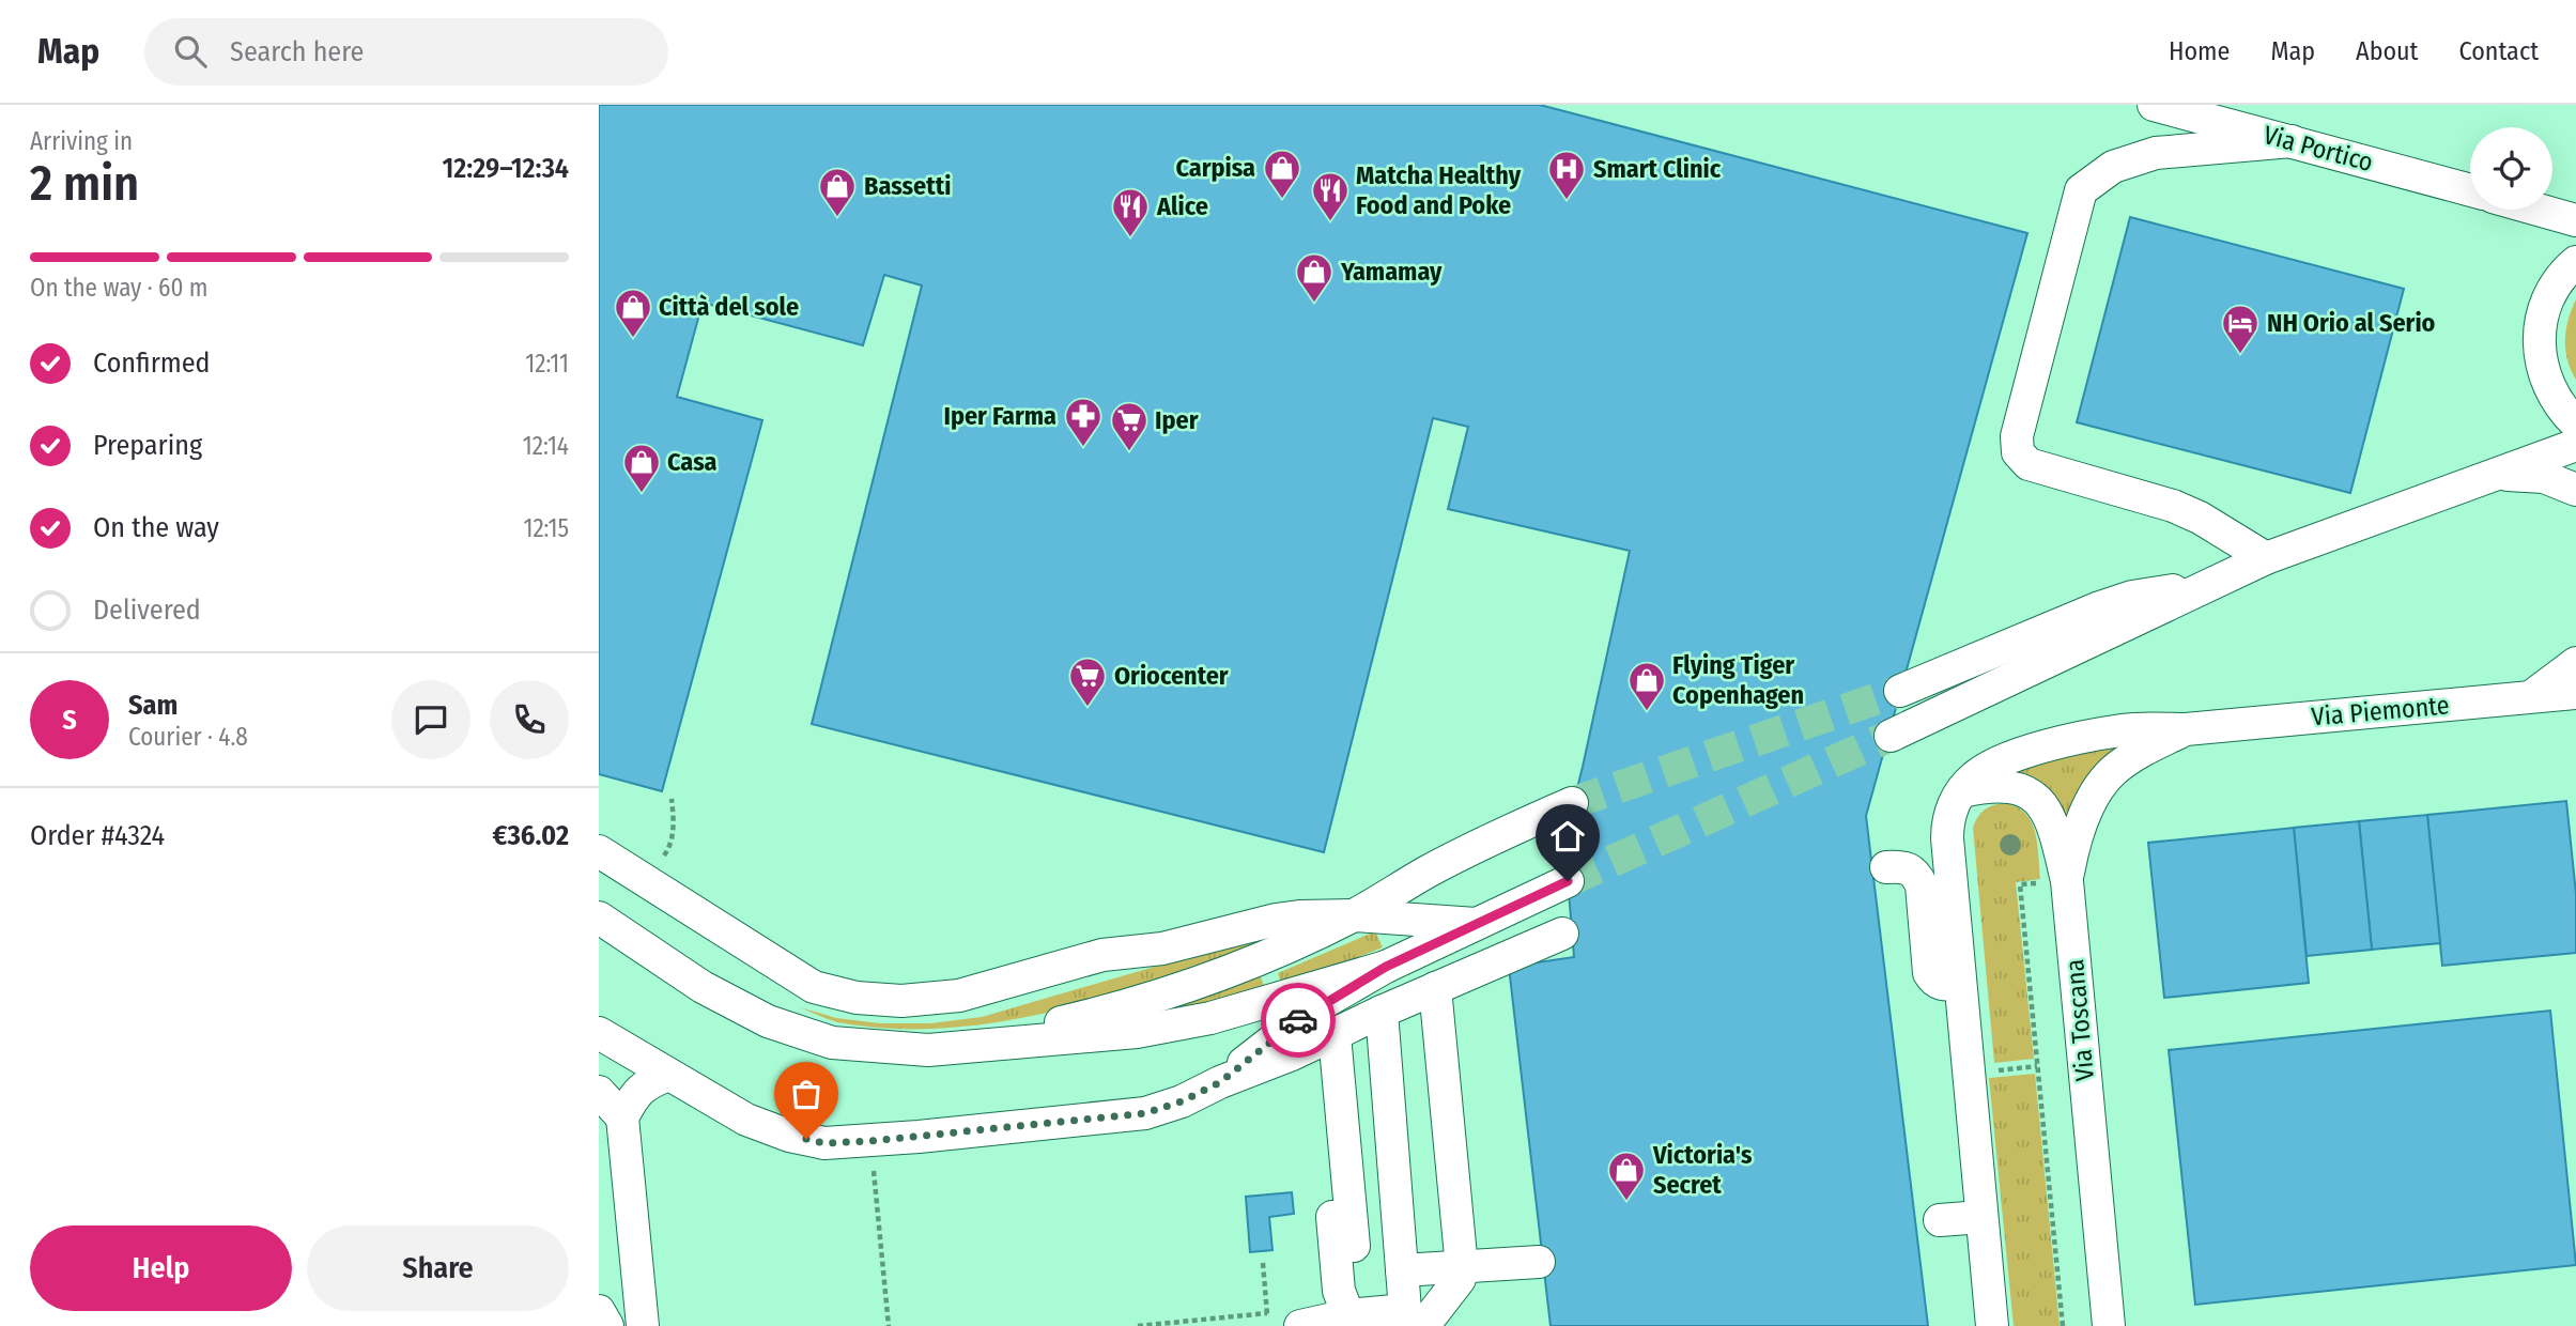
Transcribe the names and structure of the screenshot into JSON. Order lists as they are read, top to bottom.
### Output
{
  "streets": {
    "street": ["Via Portico", "Via Piemonte", "Via Toscana"]
  },
  "crossings": [
    ["Via Piemonte", "Via Toscana"]
  ],
  "places": {
    "shop": [
      "Carpisa",
      "Bassetti",
      "Yamamay",
      "Città del sole",
      "Casa",
      "Flying Tiger Copenhagen",
      "Victoria's Secret"
    ],
    "hospital": ["Smart Clinic"],
    "restaurant": ["Matcha Healthy Food and Poke", "Alice"],
    "hotel": ["NH Orio al Serio"],
    "pharmacy": ["Iper Farma"],
    "supermarket": ["Iper", "Oriocenter"]
  },
  "page": {
    "header": "Map",
    "search": "Search here",
    "nav": [
      "Home",
      "Map",
      "About",
      "Contact"
    ],
    "heading": ["2 min", "Arriving in", "12:29–12:34"],
    "panel": [
      "Sam",
      "Courier · 4.8",
      "Order #4324",
      "€36.02"
    ],
    "bar": "On the way · 60 m",
    "list": [
      ["Confirmed", "12:11"],
      ["Preparing", "12:14"],
      ["On the way", "12:15"],
      "Delivered"
    ],
    "round": "S",
    "buttons": ["Help", "Share"]
  }
}
